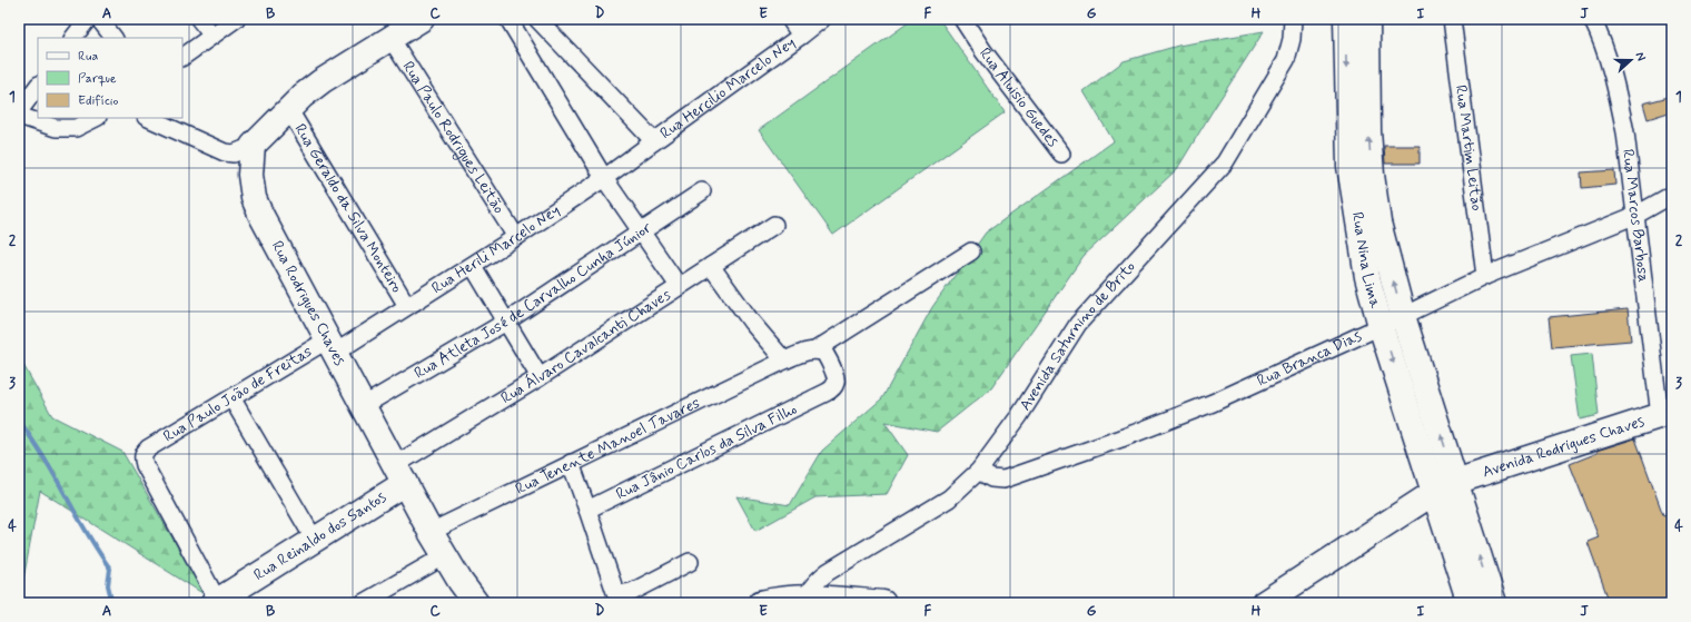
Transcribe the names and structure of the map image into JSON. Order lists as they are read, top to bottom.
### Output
{
  "streets": {
    "street": [
      "Rua Hercilio Marcelo Ney",
      "Rua Aluisio Guedes",
      "Rua Paulo Rodrigues Leitão",
      "Rua Martim Leitão",
      "Rua Geraldo da Silva Monteiro",
      "Rua Marcos Barbosa",
      "Rua Herili Marcelo Ney",
      "Rua Nina Lima",
      "Rua Atleta José de Carvalho Cunha Júnior",
      "Rua Rodrigues Chaves",
      "Avenida Saturnino de Brito",
      "Rua Álvaro Cavalcanti Chaves",
      "Rua Branca Dias",
      "Rua Paulo João de Freitas",
      "Rua Tenente Manoel Tavares",
      "Avenida Rodrigues Chaves",
      "Rua Jânio Carlos da Silva Filho",
      "Rua Reinaldo dos Santos"
    ]
  },
  "crossings": [
    ["Rua Hercilio Marcelo Ney", "Rua Herili Marcelo Ney"],
    ["Rua Paulo Rodrigues Leitão", "Rua Herili Marcelo Ney"],
    ["Rua Martim Leitão", "Rua Branca Dias"],
    ["Rua Geraldo da Silva Monteiro", "Rua Herili Marcelo Ney"],
    ["Rua Marcos Barbosa", "Rua Branca Dias"],
    ["Rua Marcos Barbosa", "Avenida Rodrigues Chaves"],
    ["Rua Herili Marcelo Ney", "Rua Rodrigues Chaves"],
    ["Rua Herili Marcelo Ney", "Rua Paulo João de Freitas"],
    ["Rua Nina Lima", "Rua Branca Dias"],
    ["Rua Nina Lima", "Avenida Rodrigues Chaves"],
    ["Rua Atleta José de Carvalho Cunha Júnior", "Rua Rodrigues Chaves"],
    ["Rua Rodrigues Chaves", "Rua Álvaro Cavalcanti Chaves"],
    ["Rua Rodrigues Chaves", "Rua Paulo João de Freitas"],
    ["Rua Rodrigues Chaves", "Rua Tenente Manoel Tavares"],
    ["Rua Rodrigues Chaves", "Rua Reinaldo dos Santos"],
    ["Avenida Saturnino de Brito", "Rua Branca Dias"],
    ["Rua Álvaro Cavalcanti Chaves", "Rua Reinaldo dos Santos"],
    ["Rua Paulo João de Freitas", "Rua Reinaldo dos Santos"],
    ["Rua Tenente Manoel Tavares", "Rua Jânio Carlos da Silva Filho"]
  ],
  "legend": ["Rua", "Parque", "Edifício"],
  "north": "right",
  "grid": {
    "columns": [
      "A",
      "B",
      "C",
      "D",
      "E",
      "F",
      "G",
      "H",
      "I",
      "J"
    ],
    "rows": [
      "1",
      "2",
      "3",
      "4"
    ]
  }
}
